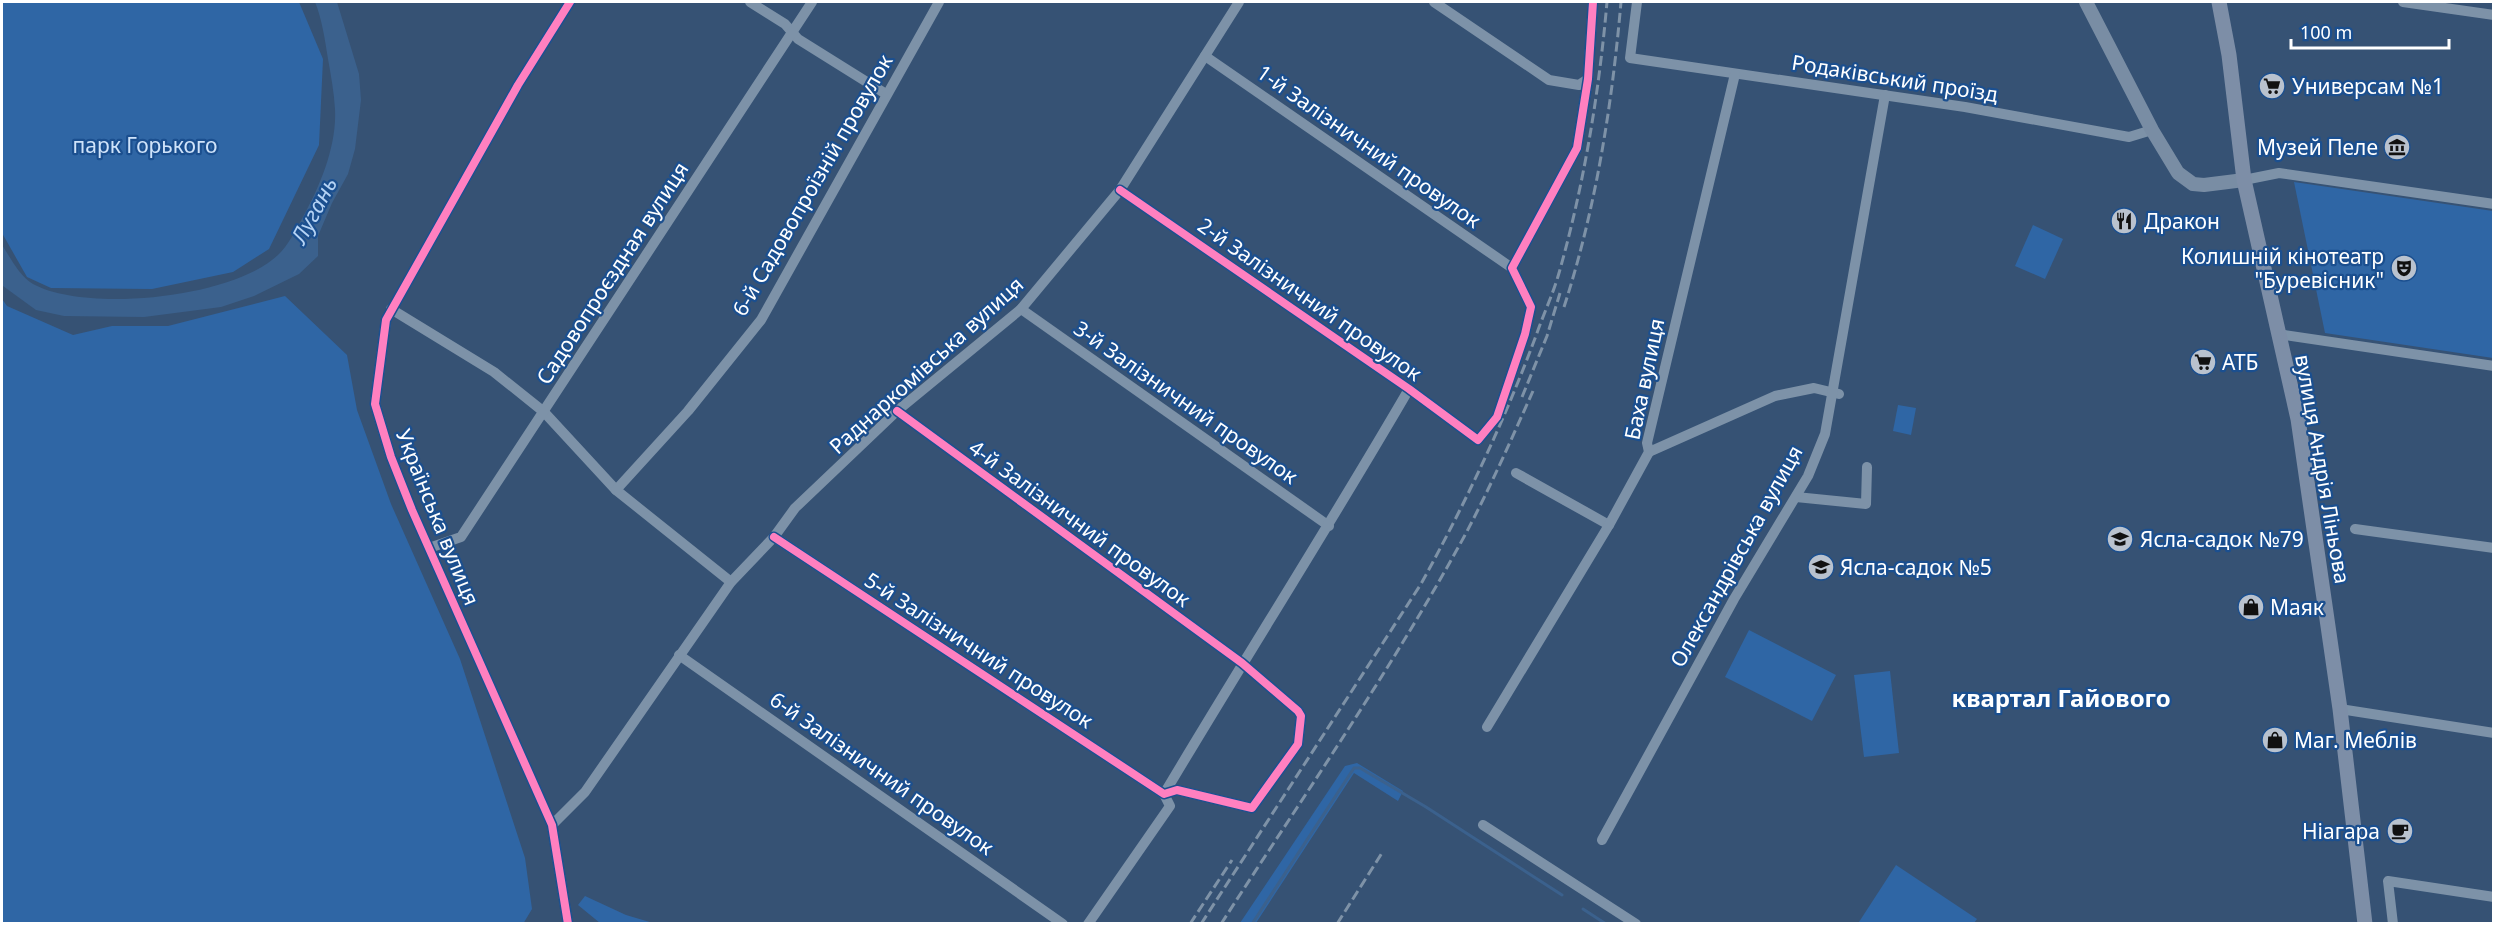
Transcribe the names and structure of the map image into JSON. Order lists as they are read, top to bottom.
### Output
{
  "streets": {
    "main road": ["вулиця Андрія Ліньова"],
    "street": [
      "Родаківський проїзд",
      "1-й Залізничний провулок",
      "6-й Садовопроїзній провулок",
      "Садовопроєздная вулиця",
      "2-й Залізничний провулок",
      "Раднаркомівська вулиця",
      "Баха вулиця",
      "3-й Залізничний провулок",
      "Українська вулиця",
      "4-й Залізничний провулок",
      "Олександрівська вулиця",
      "5-й Залізничний провулок",
      "6-й Залізничний провулок"
    ]
  },
  "crossings": [
    ["Родаківський проїзд", "Баха вулиця"],
    ["Родаківський проїзд", "Олександрівська вулиця"],
    ["1-й Залізничний провулок", "2-й Залізничний провулок"],
    ["1-й Залізничний провулок", "Раднаркомівська вулиця"],
    ["Садовопроєздная вулиця", "Українська вулиця"],
    ["2-й Залізничний провулок", "Раднаркомівська вулиця"],
    ["Раднаркомівська вулиця", "3-й Залізничний провулок"],
    ["Раднаркомівська вулиця", "Українська вулиця"],
    ["Раднаркомівська вулиця", "4-й Залізничний провулок"],
    ["Раднаркомівська вулиця", "5-й Залізничний провулок"],
    ["Раднаркомівська вулиця", "6-й Залізничний провулок"],
    ["4-й Залізничний провулок", "5-й Залізничний провулок"]
  ],
  "districts": ["квартал Гайового"],
  "water": ["Лугань"],
  "parks": ["парк Горького"],
  "places": {
    "supermarket": ["Универсам №1", "АТБ"],
    "museum": ["Музей Пеле"],
    "restaurant": ["Дракон"],
    "theatre": ["Колишній кінотеатр \"Буревісник\""],
    "school or university": ["Ясла-садок №79", "Ясла-садок №5"],
    "shop": ["Маяк", "Маг. Меблів"],
    "cafe": ["Ніагара"]
  },
  "scale_bar": "100 m"
}
